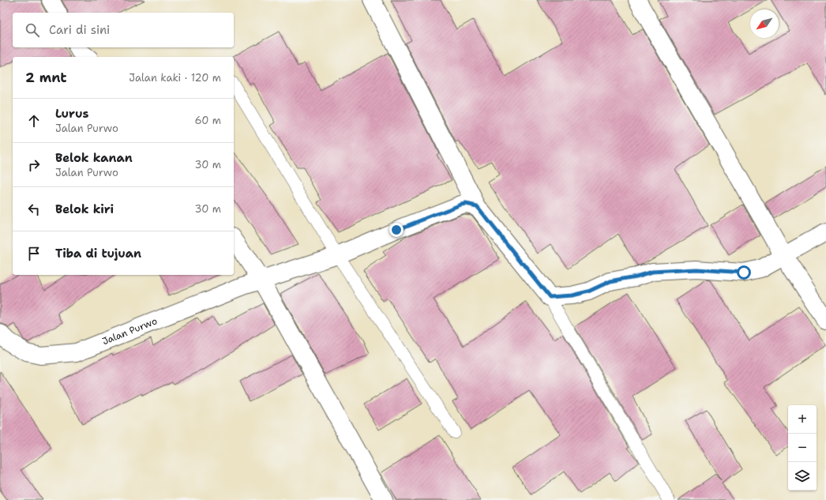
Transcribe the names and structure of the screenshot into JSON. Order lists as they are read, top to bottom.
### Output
{
  "streets": {
    "street": ["Jalan Purwo"]
  },
  "north": "bottom left",
  "page": {
    "search": "Cari di sini",
    "heading": ["2 mnt", "Jalan kaki · 120 m"],
    "list": [
      ["Lurus", "Jalan Purwo", "60 m"],
      ["Belok kanan", "Jalan Purwo", "30 m"],
      ["Belok kiri", "30 m"],
      "Tiba di tujuan"
    ],
    "map_buttons": ["+", "−"]
  }
}
